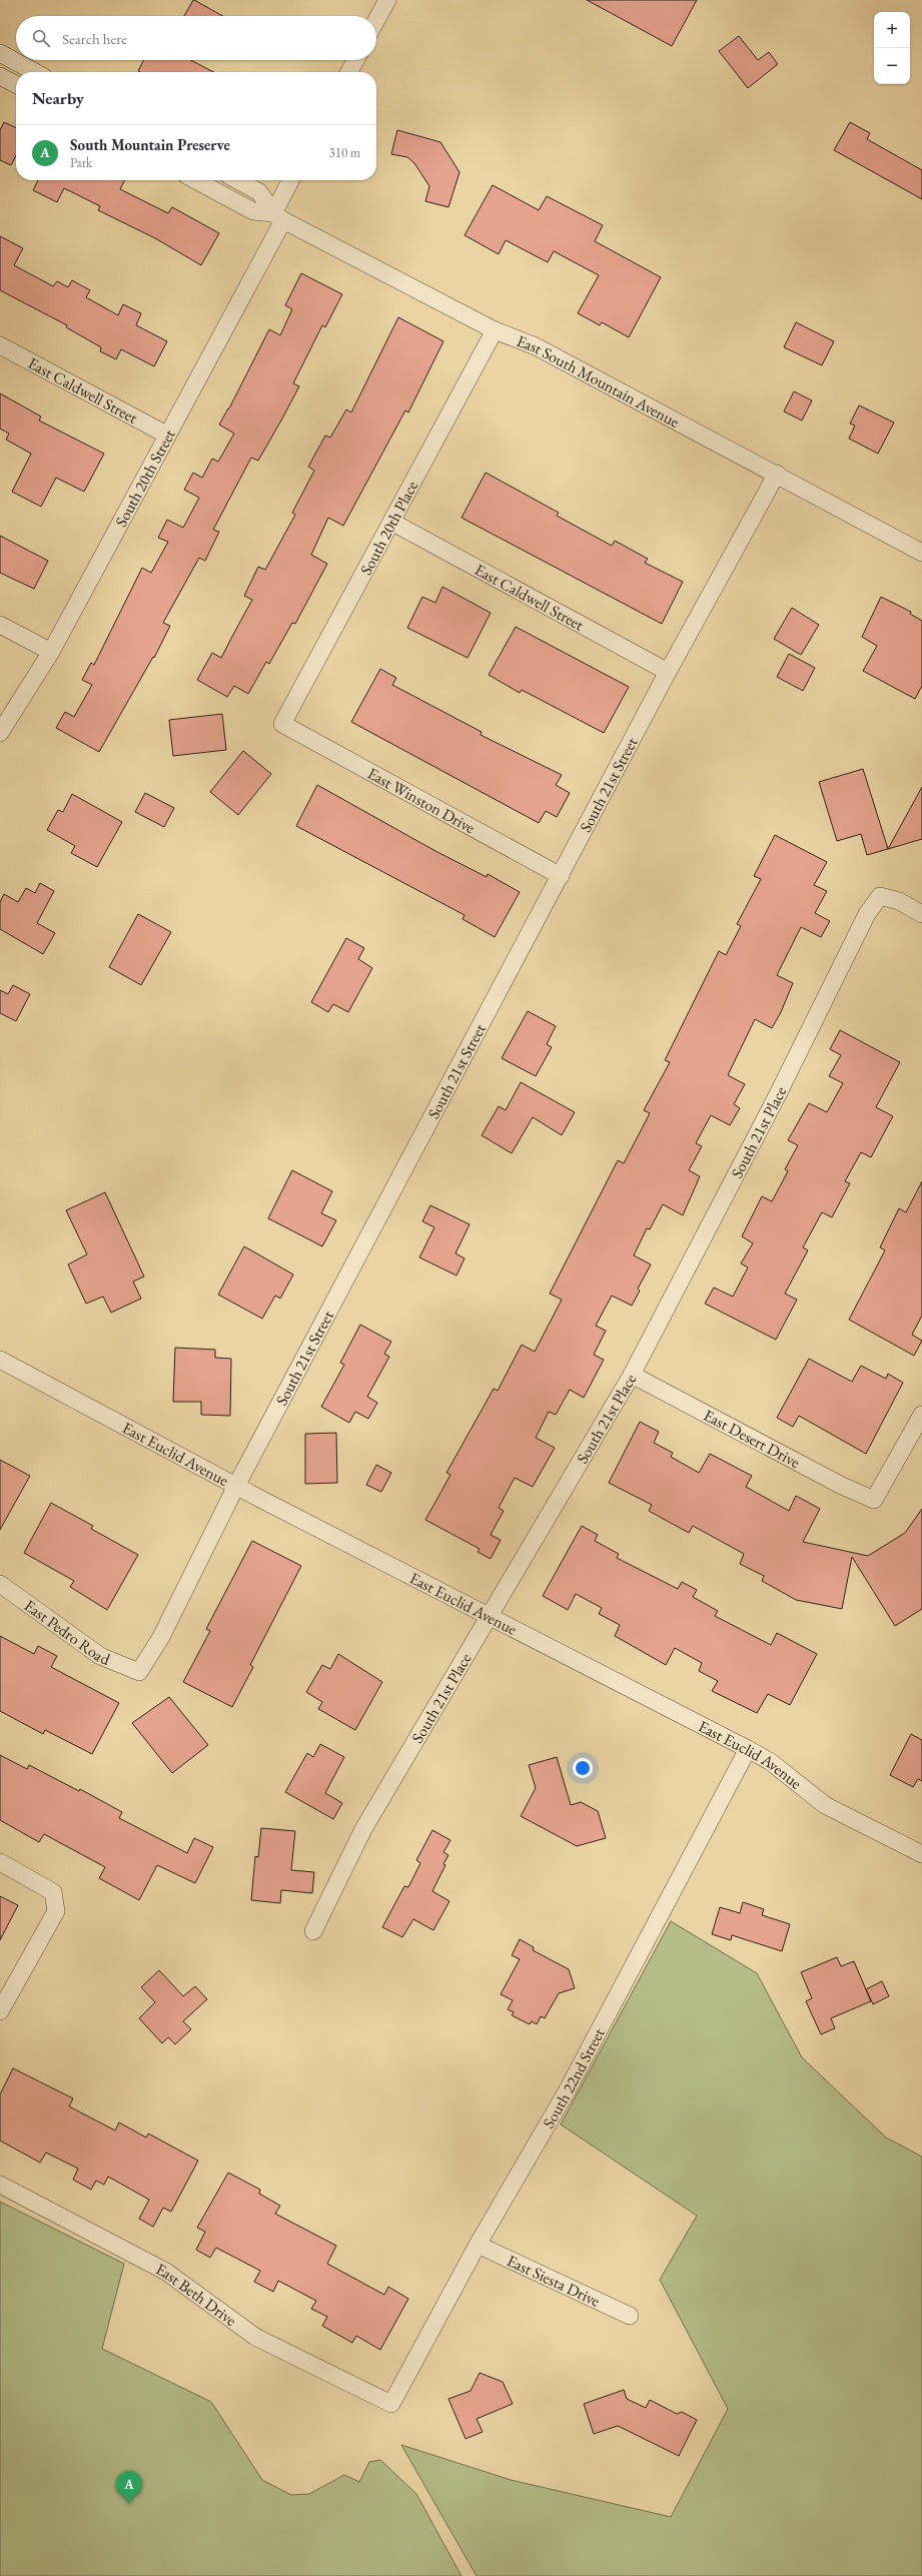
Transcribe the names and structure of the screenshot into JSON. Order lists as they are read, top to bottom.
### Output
{
  "streets": {
    "street": [
      "East South Mountain Avenue",
      "East Caldwell Street",
      "South 20th Street",
      "South 20th Place",
      "South 21st Street",
      "East Winston Drive",
      "South 21st Place",
      "East Desert Drive",
      "East Euclid Avenue",
      "East Pedro Road",
      "South 22nd Street",
      "East Siesta Drive",
      "East Beth Drive"
    ]
  },
  "crossings": [
    ["East South Mountain Avenue", "South 20th Street"],
    ["East South Mountain Avenue", "South 20th Place"],
    ["East South Mountain Avenue", "South 21st Street"],
    ["East Caldwell Street", "South 20th Street"],
    ["East Caldwell Street", "South 20th Place"],
    ["East Caldwell Street", "South 21st Street"],
    ["South 20th Place", "East Winston Drive"],
    ["South 21st Street", "East Winston Drive"],
    ["South 21st Street", "East Euclid Avenue"],
    ["South 21st Street", "East Pedro Road"],
    ["South 21st Place", "East Desert Drive"],
    ["South 21st Place", "East Euclid Avenue"],
    ["East Euclid Avenue", "South 22nd Street"],
    ["South 22nd Street", "East Siesta Drive"],
    ["South 22nd Street", "East Beth Drive"]
  ],
  "page": {
    "map_buttons": ["+", "−"],
    "search": "Search here",
    "heading": "Nearby",
    "list": [
      {
        "mark": "A",
        "name": "South Mountain Preserve",
        "note": "Park",
        "value": "310 m"
      }
    ],
    "pins": "A"
  }
}
